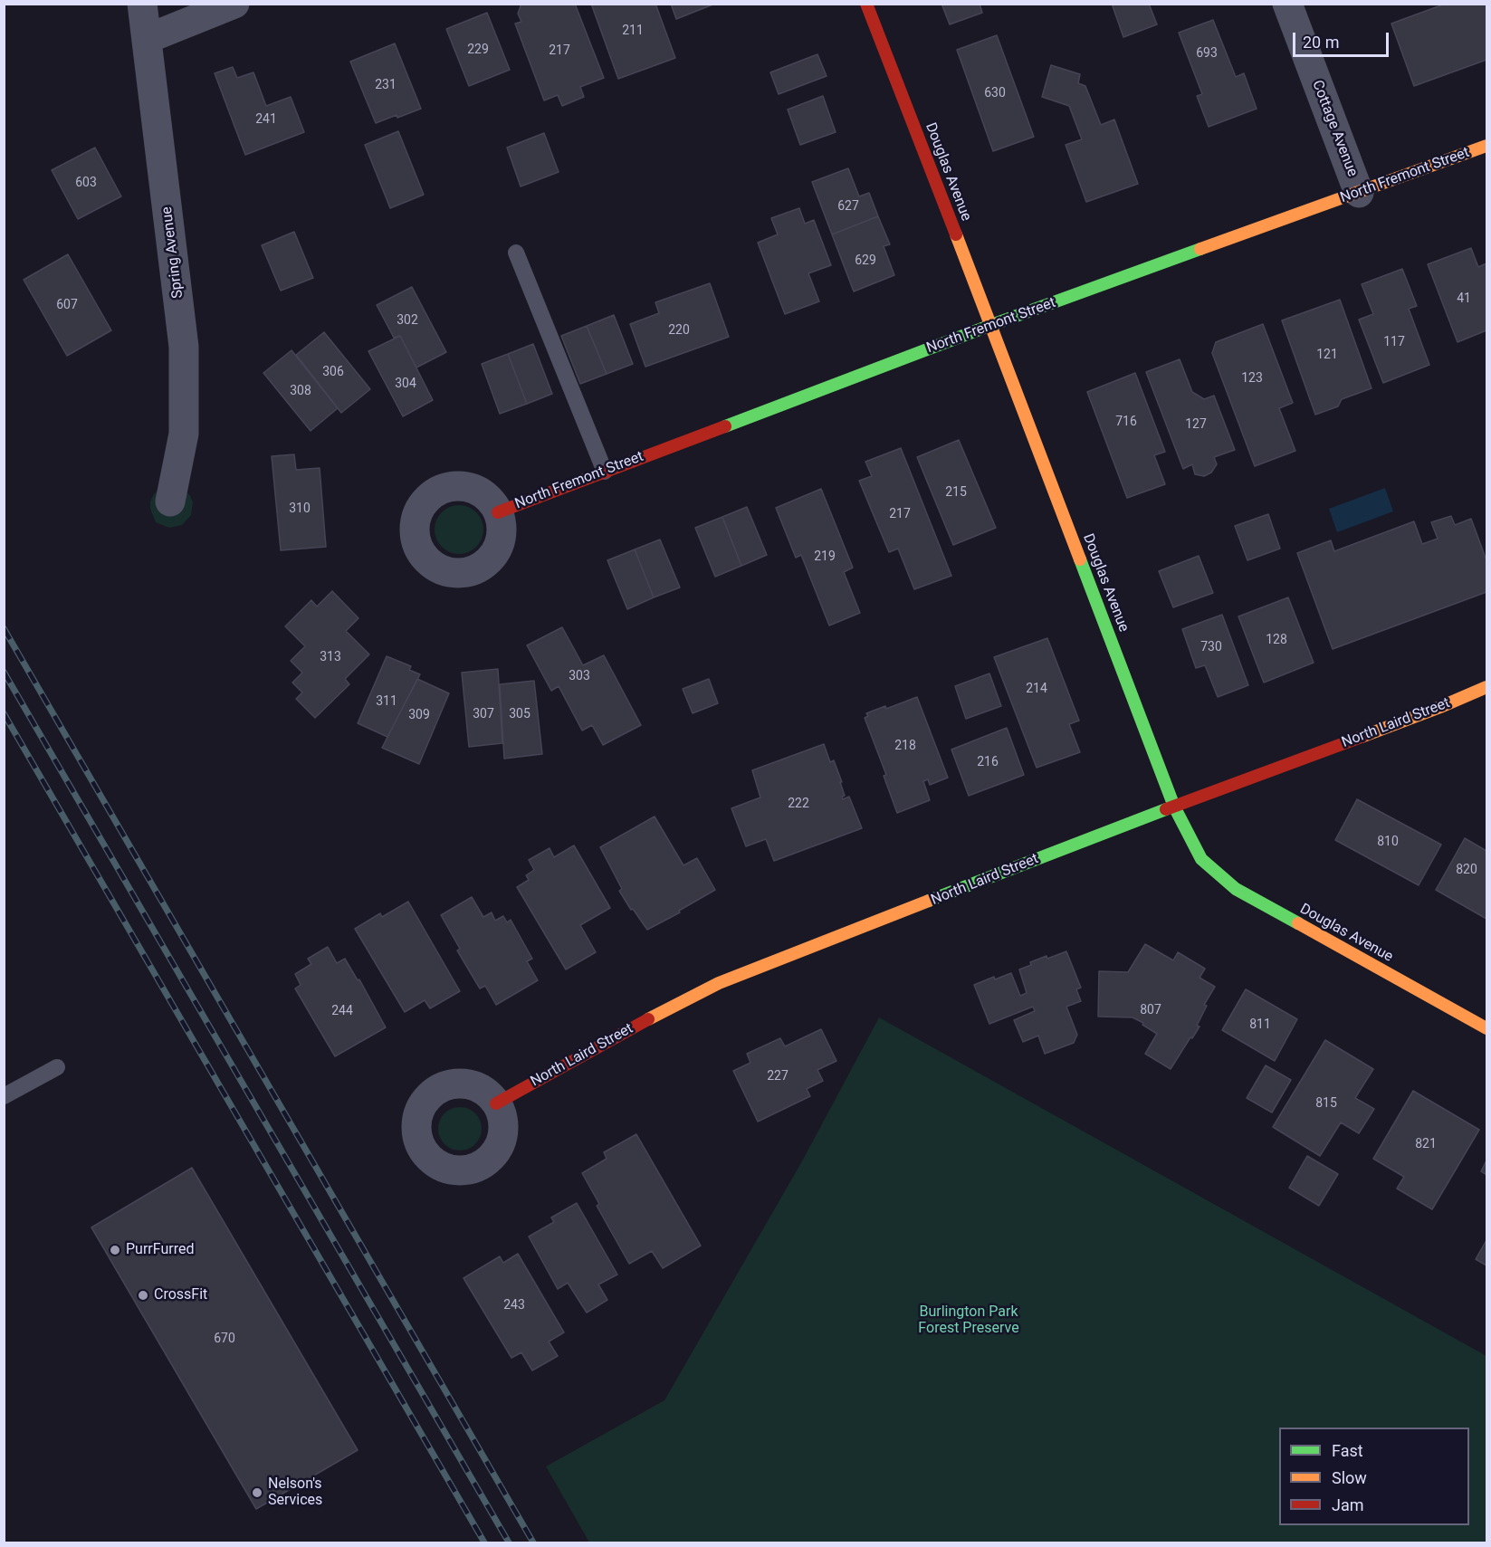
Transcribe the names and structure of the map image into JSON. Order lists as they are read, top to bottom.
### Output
{
  "streets": {
    "street": [
      "Cottage Avenue",
      "Douglas Avenue",
      "North Fremont Street",
      "Spring Avenue",
      "North Laird Street"
    ]
  },
  "crossings": [
    ["Cottage Avenue", "North Fremont Street"],
    ["Douglas Avenue", "North Fremont Street"],
    ["Douglas Avenue", "North Laird Street"]
  ],
  "parks": ["Burlington Park Forest Preserve"],
  "places": ["PurrFurred", "CrossFit", "Nelson's Services"],
  "house_numbers": [
    "211",
    "229",
    "217",
    "693",
    "231",
    "630",
    "241",
    "603",
    "627",
    "629",
    "41",
    "607",
    "302",
    "220",
    "117",
    "121",
    "306",
    "123",
    "304",
    "308",
    "716",
    "127",
    "215",
    "310",
    "217",
    "219",
    "128",
    "730",
    "313",
    "303",
    "214",
    "311",
    "307",
    "305",
    "309",
    "218",
    "216",
    "222",
    "810",
    "820",
    "807",
    "244",
    "811",
    "227",
    "815",
    "821",
    "243",
    "670"
  ],
  "legend": ["Fast", "Slow", "Jam"],
  "scale_bar": "20 m"
}
